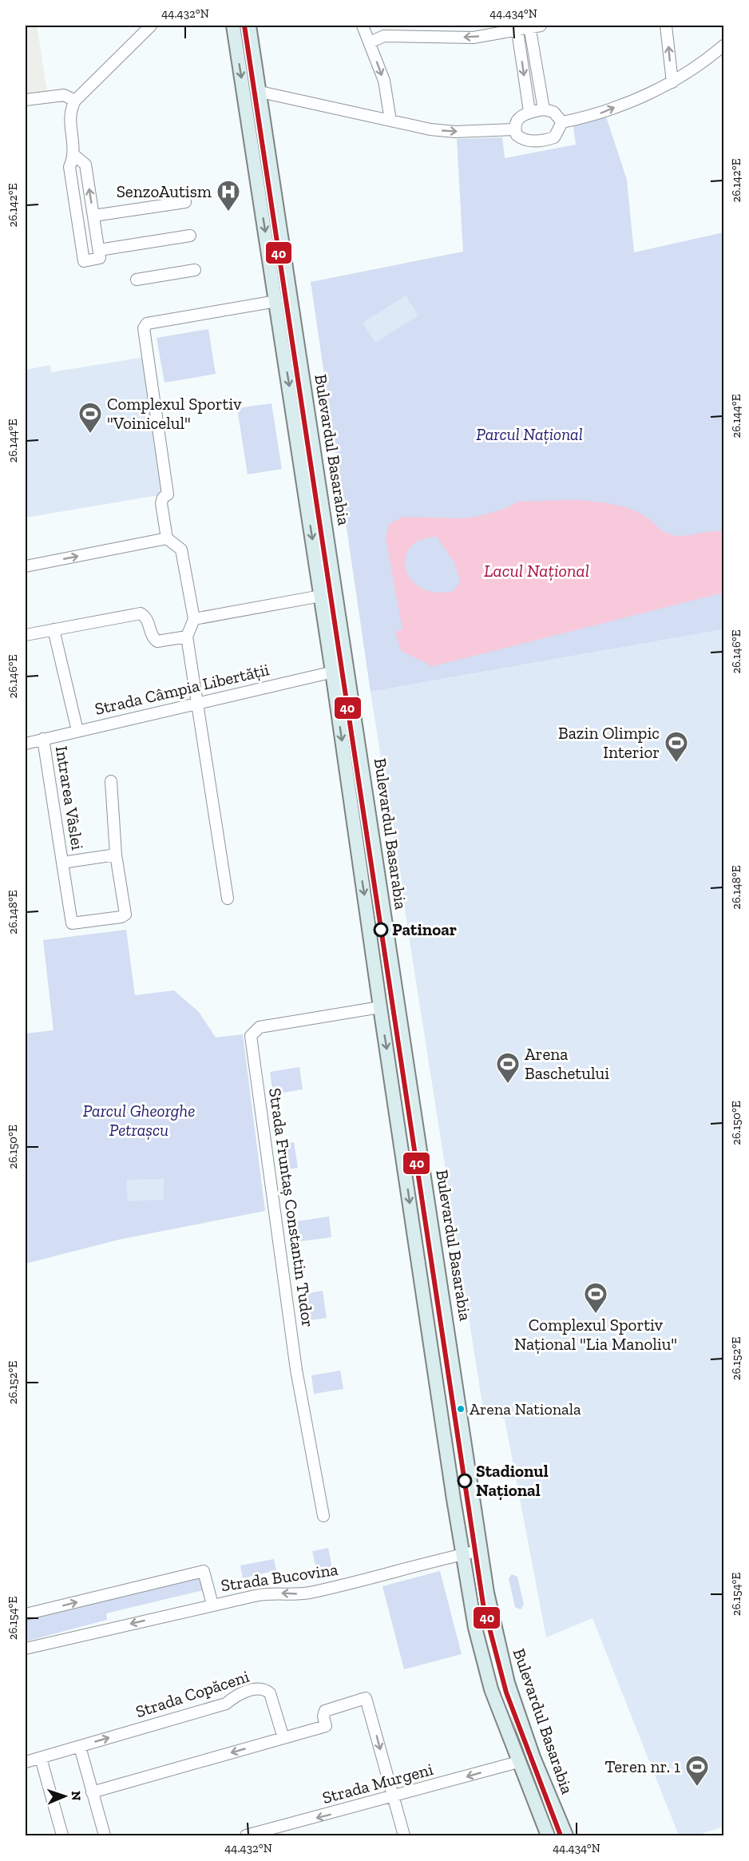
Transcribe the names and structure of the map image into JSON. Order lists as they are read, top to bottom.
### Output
{
  "streets": {
    "main road": ["Bulevardul Basarabia"],
    "street": [
      "Strada Câmpia Libertății",
      "Intrarea Vâslei",
      "Strada Fruntaș Constantin Tudor",
      "Strada Bucovina",
      "Strada Copăceni",
      "Strada Murgeni"
    ]
  },
  "crossings": [
    ["Bulevardul Basarabia", "Strada Câmpia Libertății"],
    ["Bulevardul Basarabia", "Strada Fruntaș Constantin Tudor"],
    ["Bulevardul Basarabia", "Strada Bucovina"],
    ["Bulevardul Basarabia", "Strada Murgeni"],
    ["Strada Câmpia Libertății", "Intrarea Vâslei"]
  ],
  "one_way": ["Strada Bucovina", "Strada Murgeni"],
  "water": ["Lacul Național"],
  "parks": ["Parcul Național", "Parcul Gheorghe Petrașcu"],
  "places": {
    "hospital": ["SenzoAutism"],
    "sports": [
      "Complexul Sportiv \"Voinicelul\"",
      "Bazin Olimpic Interior",
      "Arena Baschetului",
      "Complexul Sportiv Național \"Lia Manoliu\"",
      "Teren nr. 1"
    ],
    "other": ["Patinoar", "Arena Nationala", "Stadionul Național"]
  },
  "lines": ["transit line 40"],
  "north": "right",
  "coordinates": [
    "44.432°N",
    "44.434°N",
    "26.142°E",
    "26.144°E",
    "26.146°E",
    "26.148°E",
    "26.150°E",
    "26.152°E",
    "26.154°E"
  ]
}
